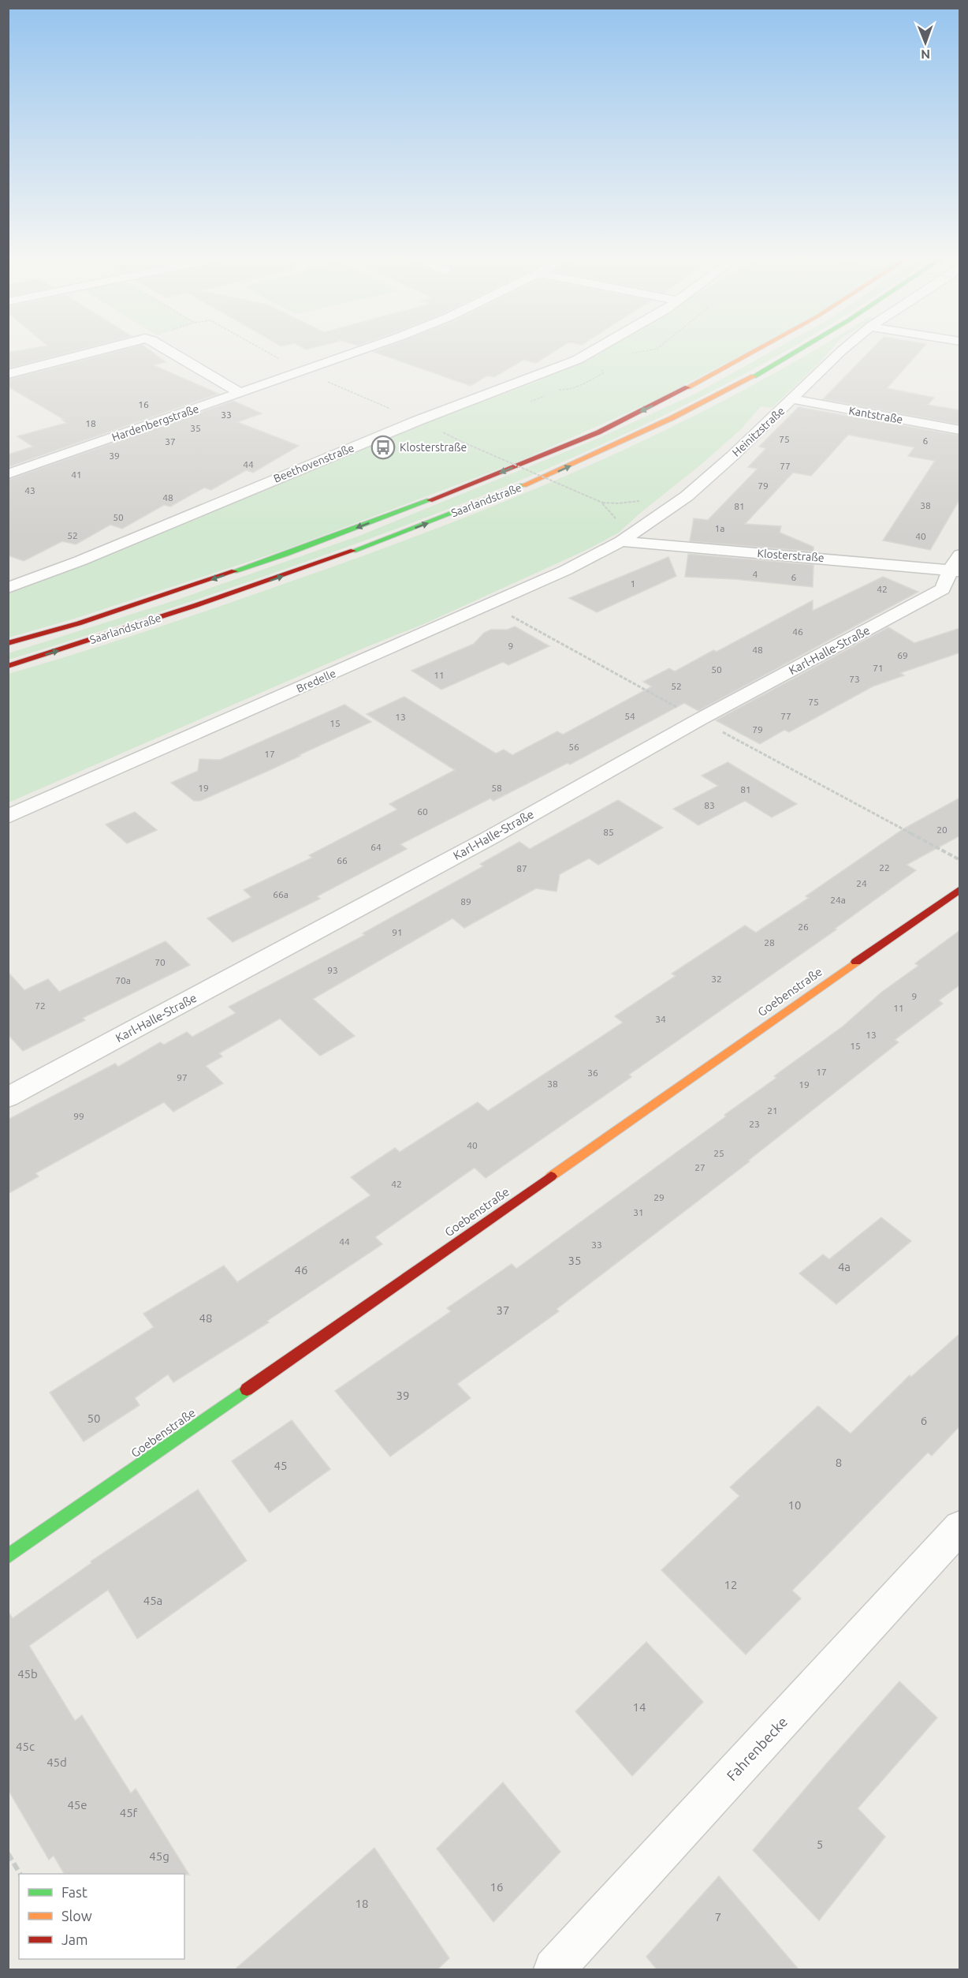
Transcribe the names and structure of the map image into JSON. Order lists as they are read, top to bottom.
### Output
{
  "streets": {
    "main road": ["Saarlandstraße", "Goebenstraße"],
    "street": [
      "Kantstraße",
      "Hardenbergstraße",
      "Heinitzstraße",
      "Beethovenstraße",
      "Klosterstraße",
      "Karl-Halle-Straße",
      "Bredelle",
      "Fahrenbecke"
    ]
  },
  "crossings": [
    ["Kantstraße", "Heinitzstraße"],
    ["Heinitzstraße", "Klosterstraße"],
    ["Heinitzstraße", "Bredelle"],
    ["Klosterstraße", "Karl-Halle-Straße"],
    ["Klosterstraße", "Bredelle"]
  ],
  "places": {
    "bus stop": ["Klosterstraße"]
  },
  "house_numbers": [
    "16",
    "33",
    "18",
    "35",
    "75",
    "6",
    "37",
    "39",
    "44",
    "77",
    "41",
    "79",
    "43",
    "48",
    "38",
    "81",
    "50",
    "1a",
    "52",
    "40",
    "4",
    "6",
    "1",
    "42",
    "46",
    "9",
    "48",
    "69",
    "71",
    "50",
    "11",
    "73",
    "52",
    "75",
    "54",
    "77",
    "13",
    "15",
    "79",
    "56",
    "17",
    "19",
    "58",
    "81",
    "83",
    "60",
    "20",
    "85",
    "64",
    "66",
    "22",
    "87",
    "24",
    "66a",
    "24a",
    "89",
    "26",
    "91",
    "28",
    "70",
    "93",
    "32",
    "70a",
    "9",
    "72",
    "11",
    "34",
    "13",
    "15",
    "17",
    "36",
    "97",
    "38",
    "19",
    "21",
    "99",
    "23",
    "40",
    "25",
    "27",
    "42",
    "29",
    "31",
    "44",
    "33",
    "35",
    "4a",
    "46",
    "37",
    "48",
    "39",
    "50",
    "6",
    "8",
    "45",
    "10",
    "12",
    "45a",
    "45b",
    "14",
    "45c",
    "45d",
    "45e",
    "45f",
    "5",
    "45g",
    "16",
    "18",
    "7"
  ],
  "legend": ["Fast", "Slow", "Jam"],
  "north": "bottom"
}
